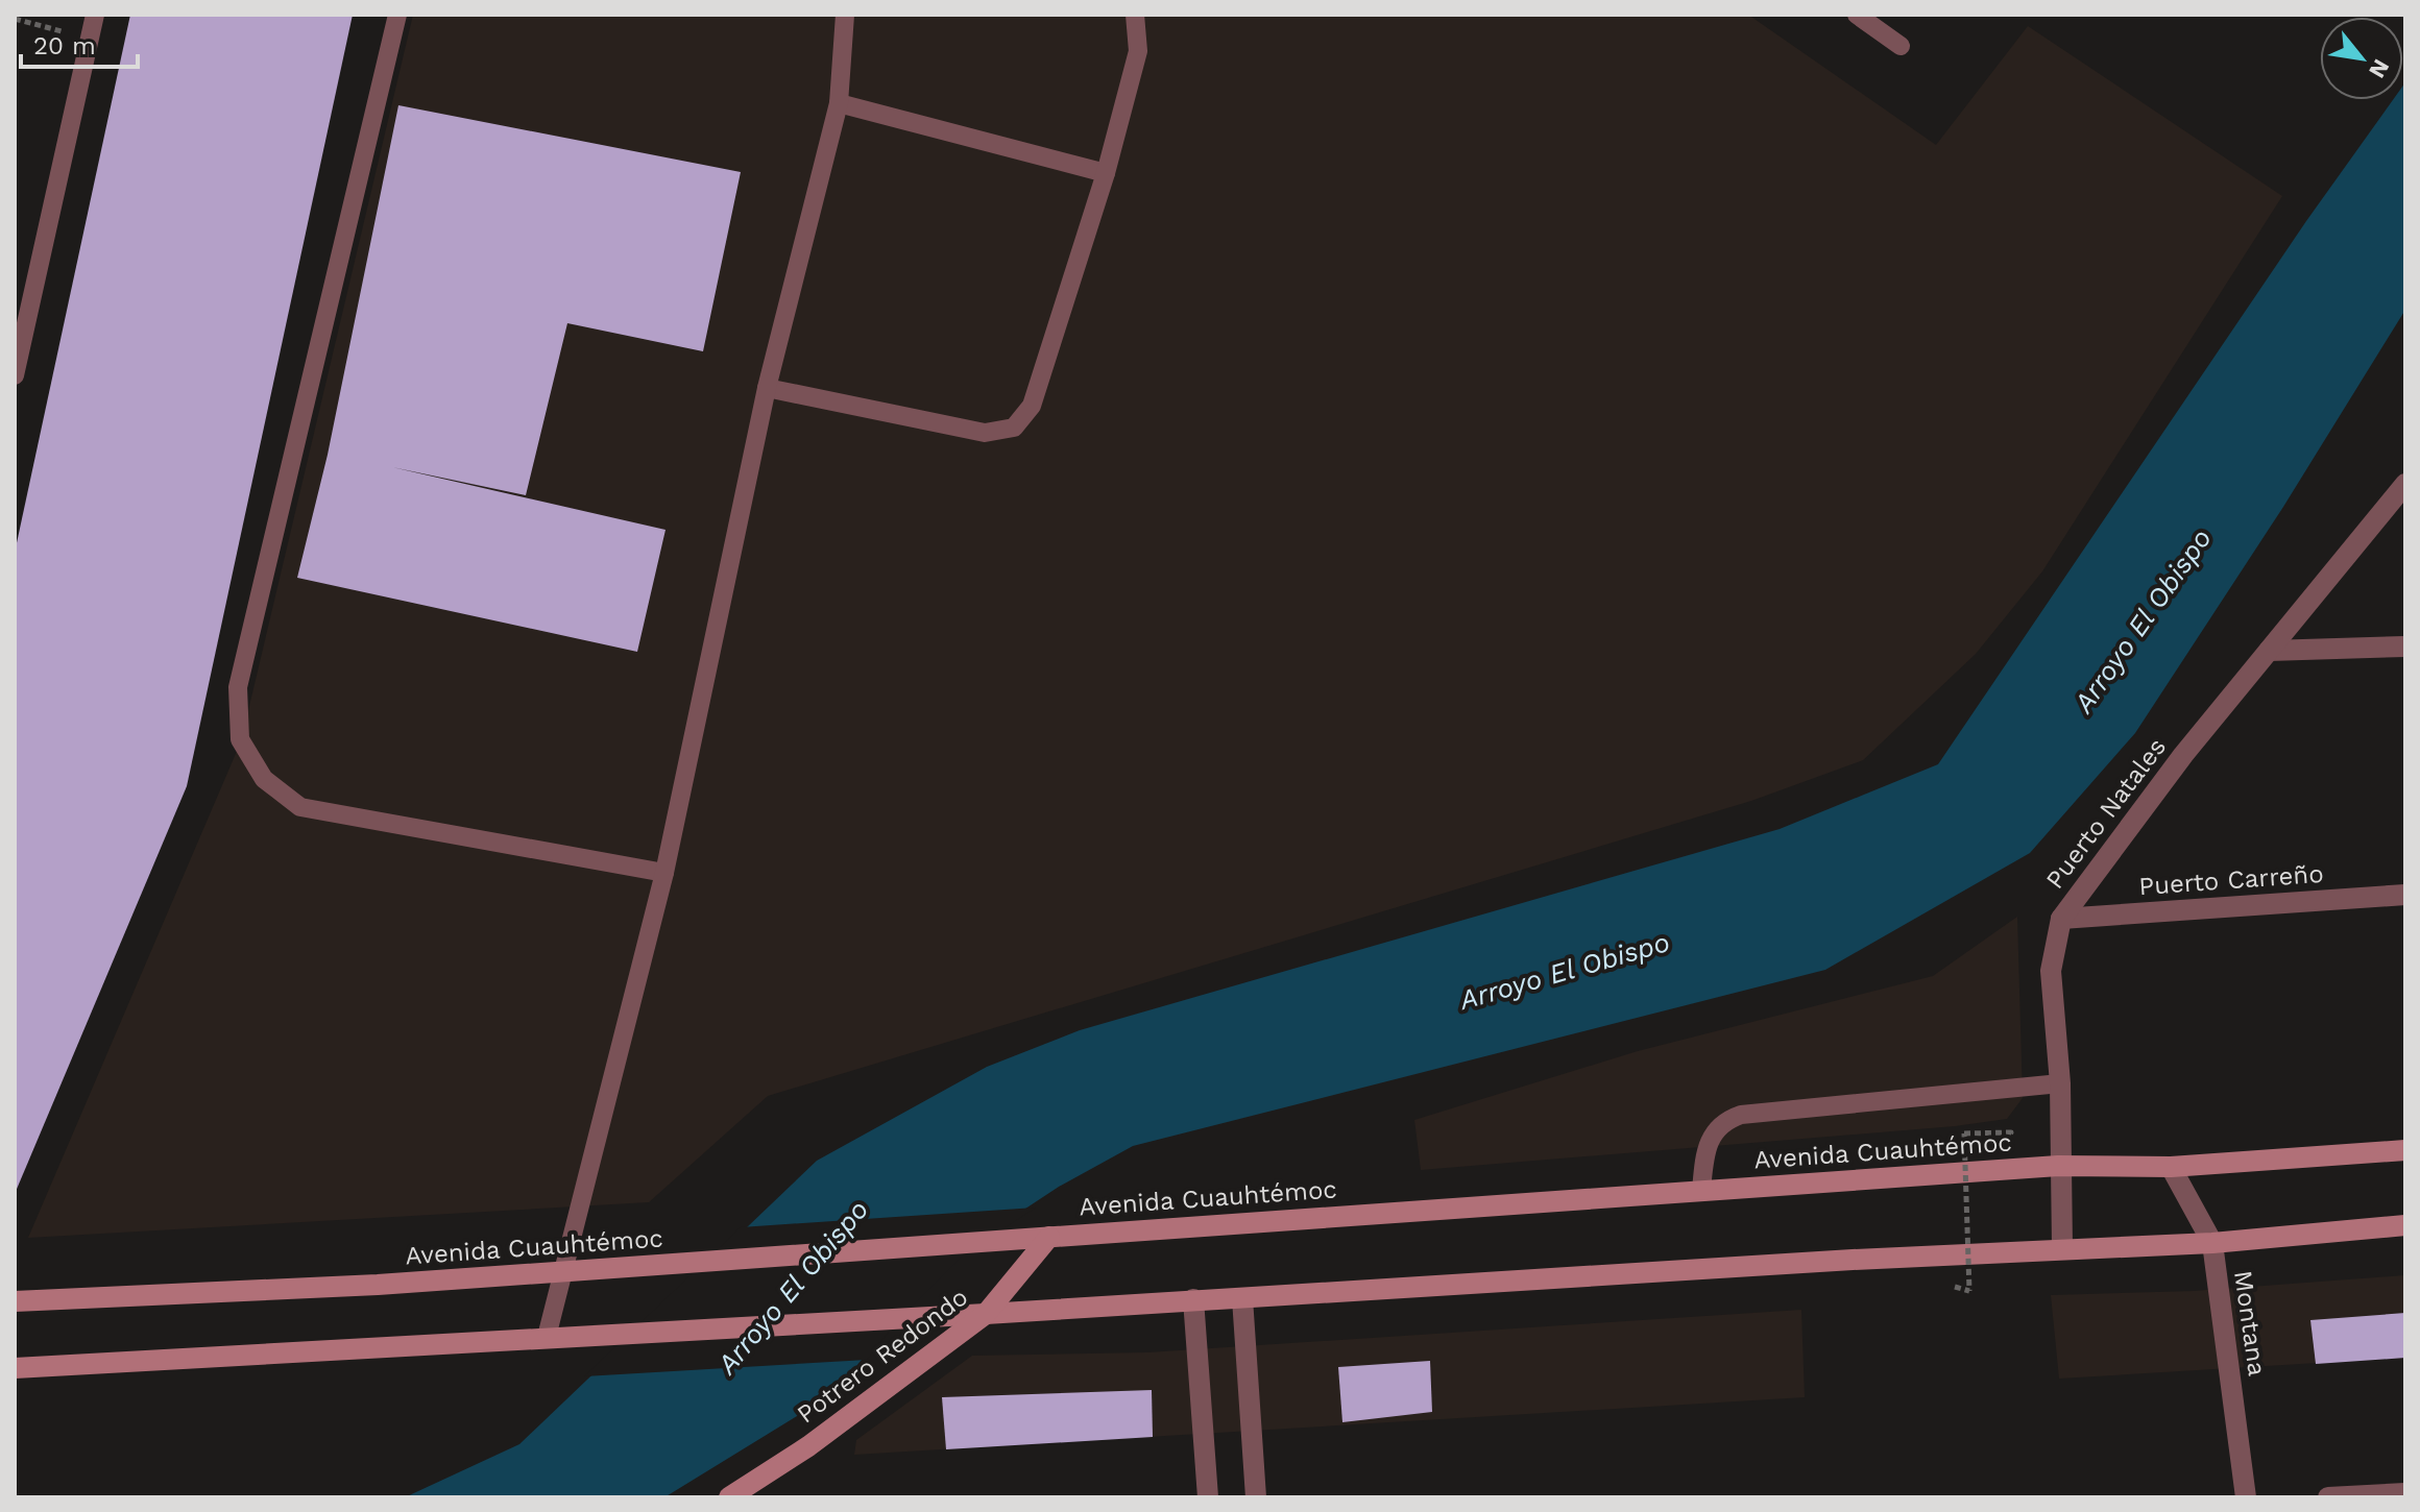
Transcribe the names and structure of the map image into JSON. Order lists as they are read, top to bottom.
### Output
{
  "streets": {
    "main road": ["Avenida Cuauhtémoc", "Potrero Redondo"],
    "street": ["Puerto Natales", "Puerto Carreño", "Montana"]
  },
  "crossings": [
    ["Puerto Natales", "Puerto Carreño"],
    ["Puerto Natales", "Avenida Cuauhtémoc"],
    ["Avenida Cuauhtémoc", "Montana"],
    ["Avenida Cuauhtémoc", "Potrero Redondo"]
  ],
  "water": ["Arroyo El Obispo"],
  "scale_bar": "20 m",
  "north": "bottom right"
}
